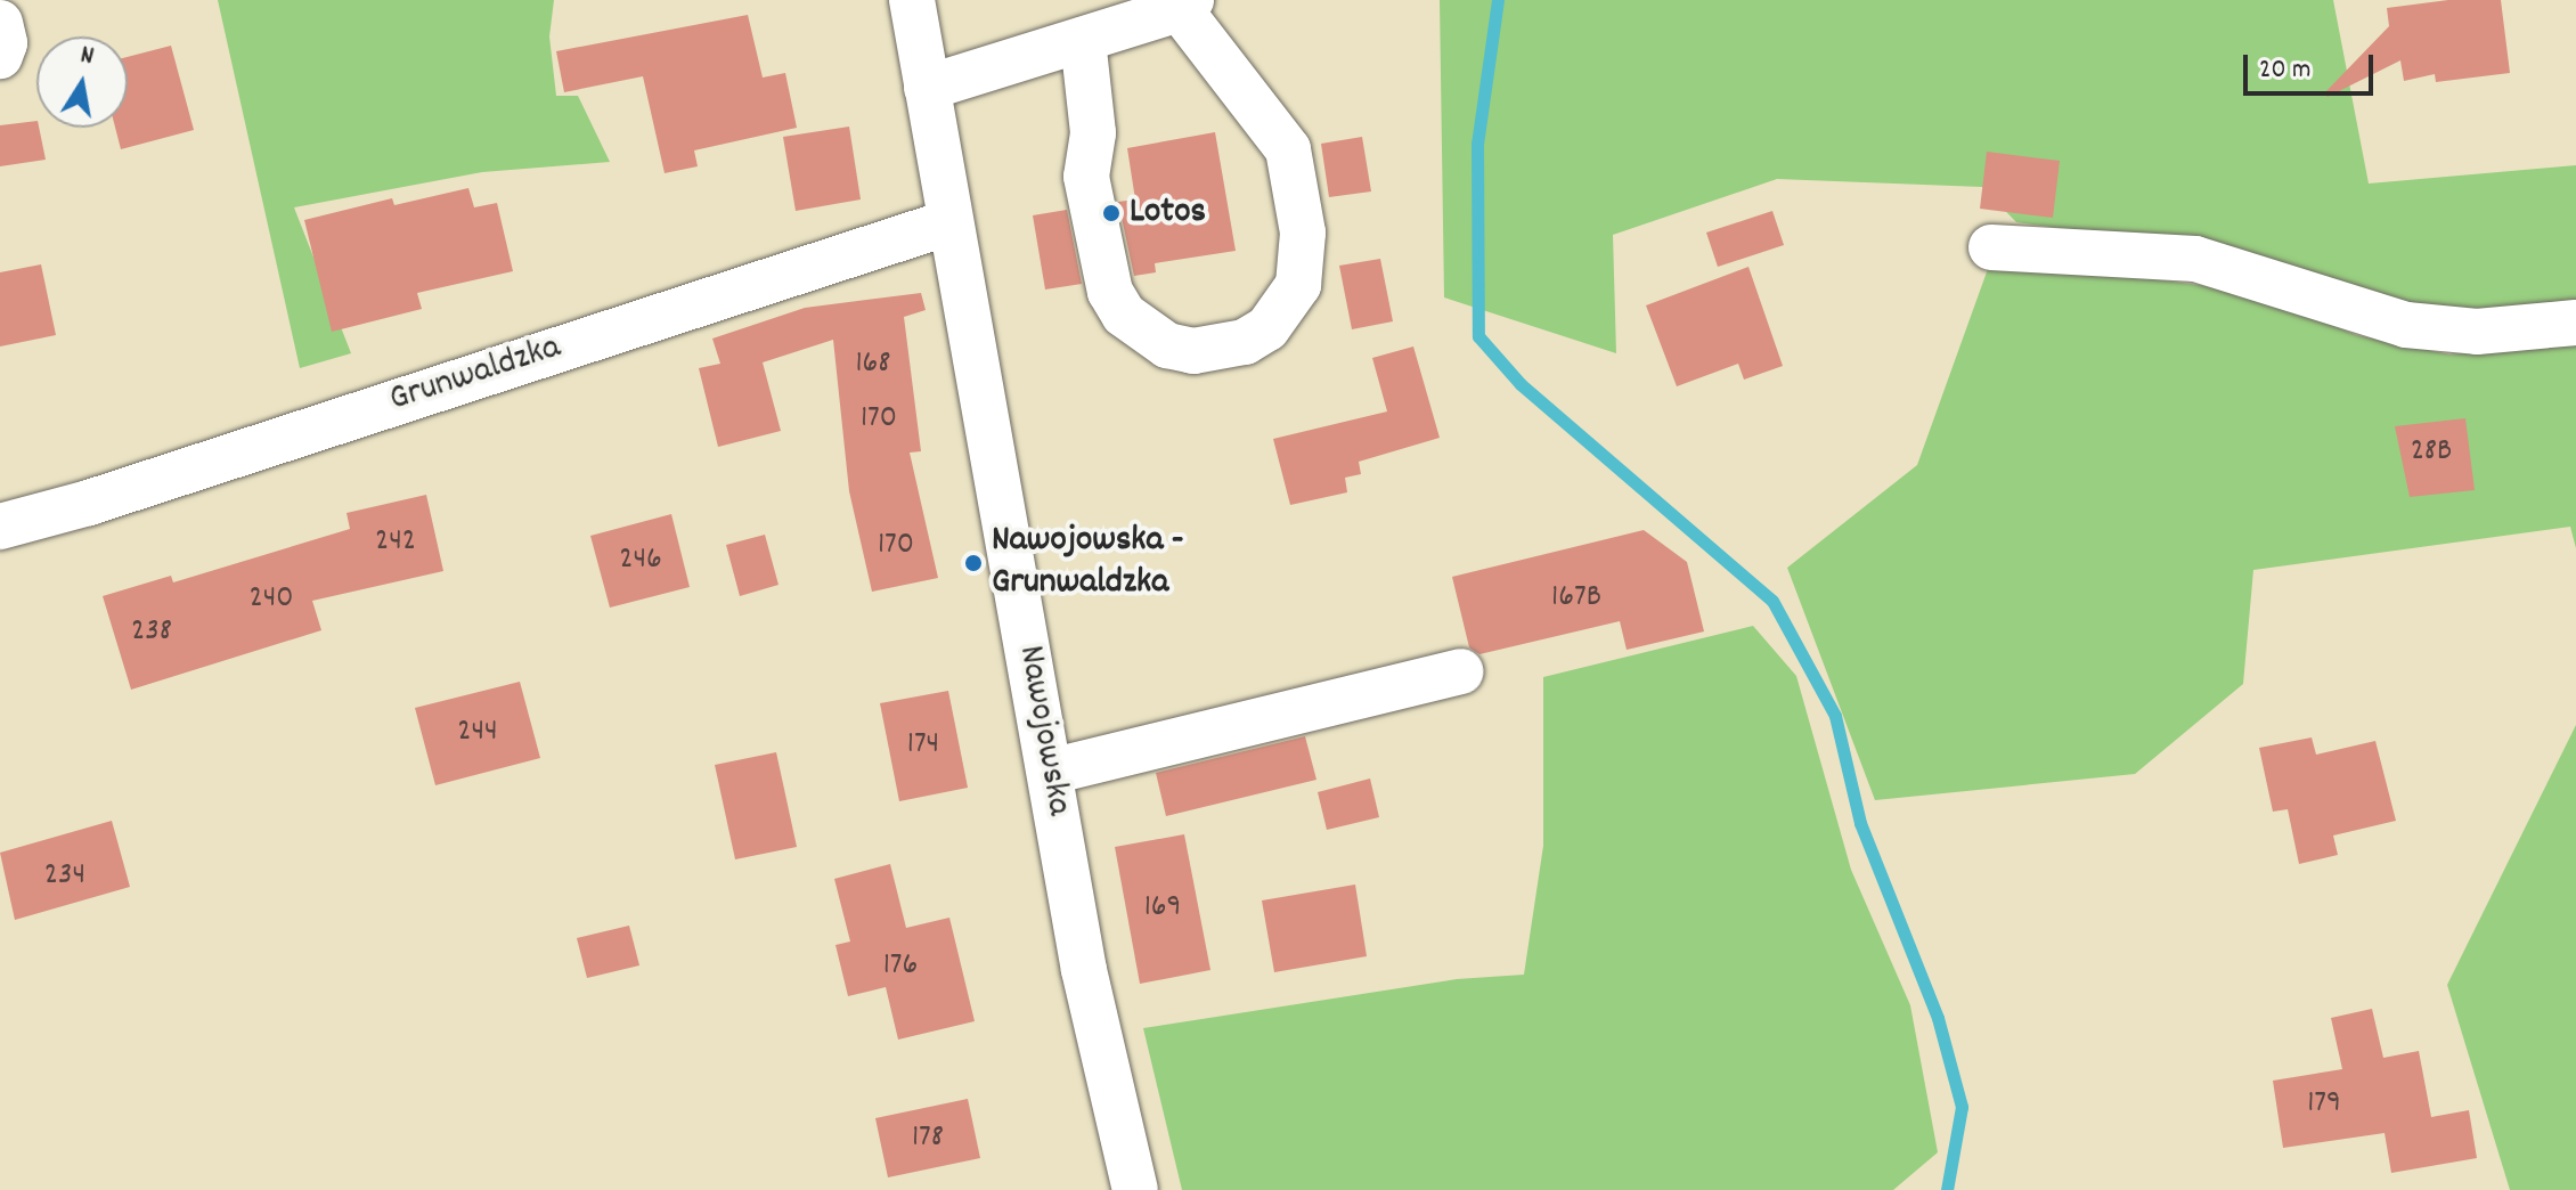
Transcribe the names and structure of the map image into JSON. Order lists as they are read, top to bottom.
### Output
{
  "streets": {
    "street": ["Grunwaldzka", "Nawojowska"]
  },
  "crossings": [
    ["Grunwaldzka", "Nawojowska"]
  ],
  "places": ["Lotos", "Nawojowska - Grunwaldzka"],
  "house_numbers": [
    "168",
    "170",
    "28B",
    "242",
    "170",
    "246",
    "167B",
    "240",
    "238",
    "244",
    "174",
    "234",
    "169",
    "176",
    "179",
    "178"
  ],
  "scale_bar": "20 m",
  "north": "top"
}
